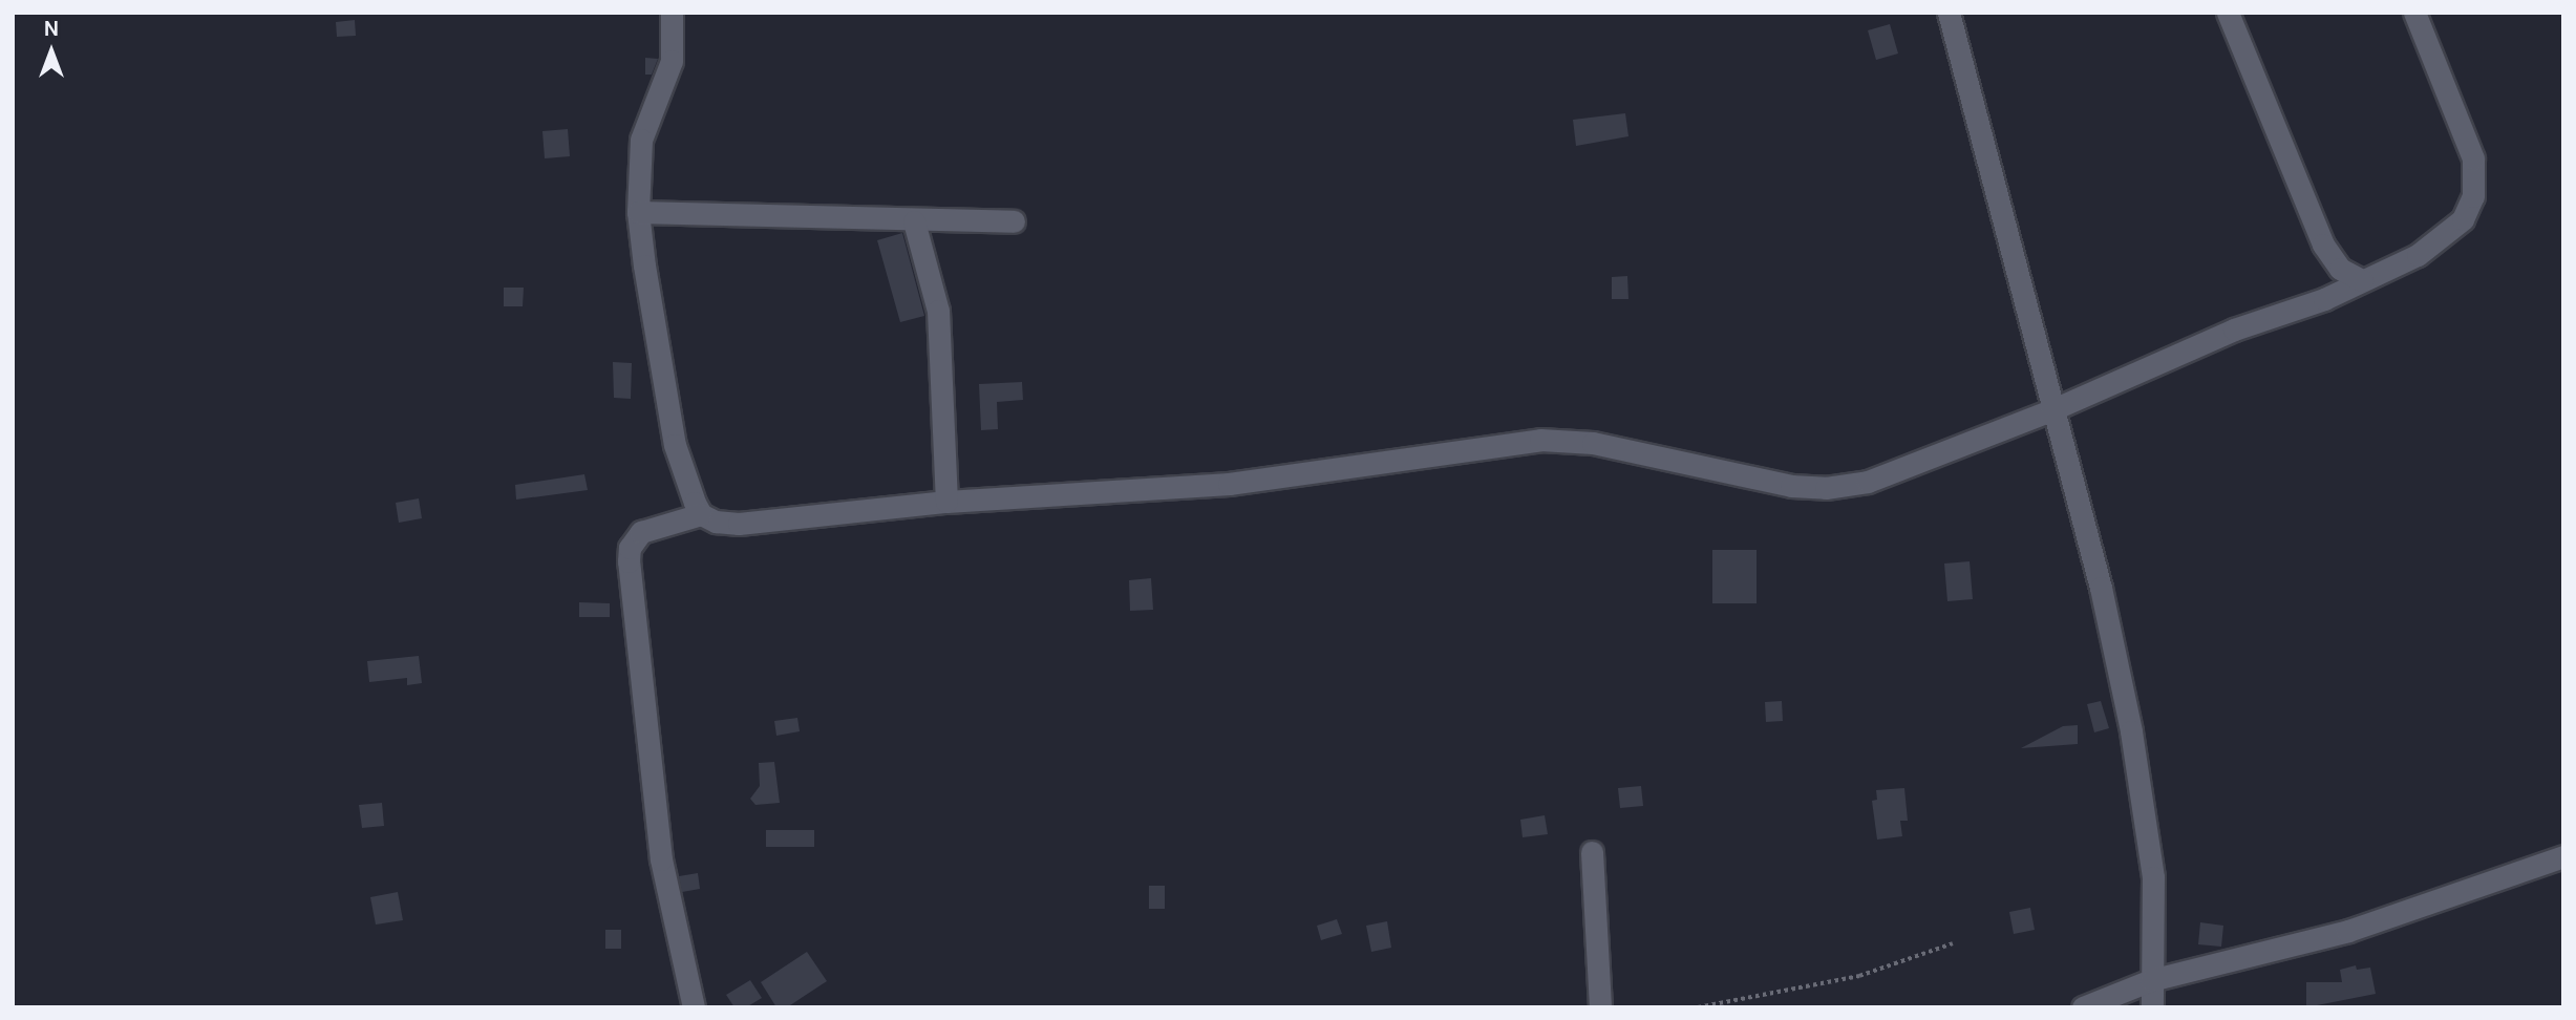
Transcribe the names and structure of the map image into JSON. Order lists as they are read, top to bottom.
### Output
{
  "north": "top"
}
